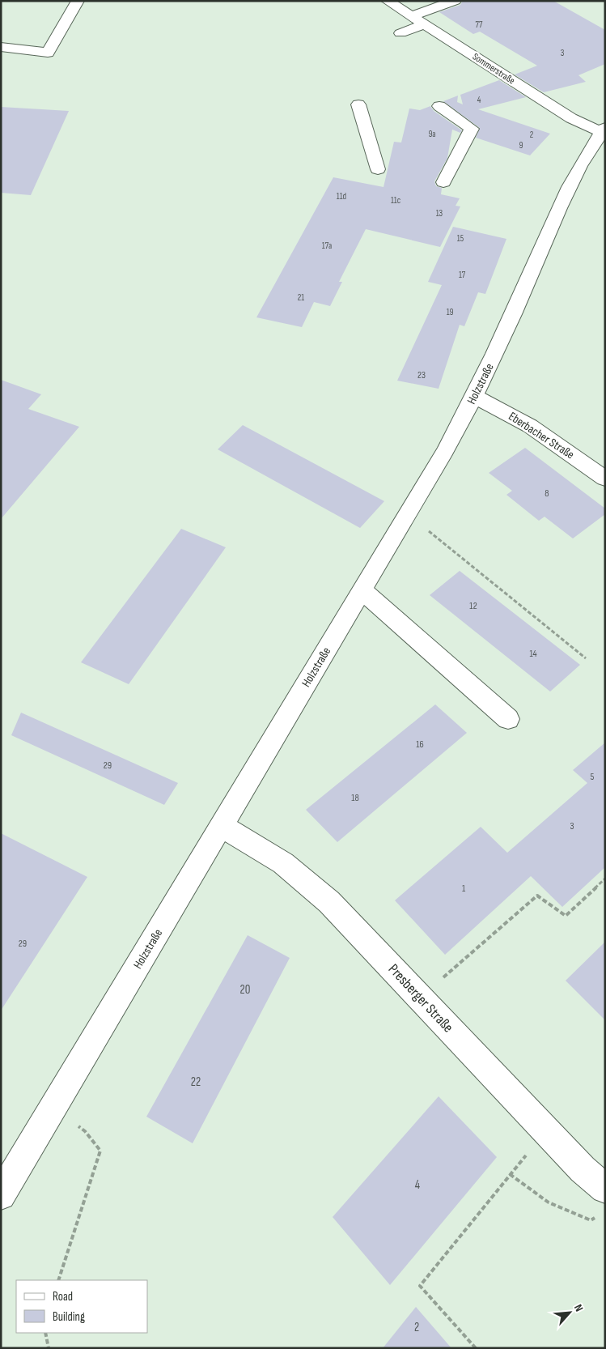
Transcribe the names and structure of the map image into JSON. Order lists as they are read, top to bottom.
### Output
{
  "streets": {
    "street": [
      "Sommerstraße",
      "Holzstraße",
      "Eberbacher Straße",
      "Presberger Straße"
    ]
  },
  "crossings": [
    ["Sommerstraße", "Holzstraße"],
    ["Holzstraße", "Eberbacher Straße"],
    ["Holzstraße", "Presberger Straße"]
  ],
  "house_numbers": [
    "77",
    "3",
    "4",
    "9a",
    "2",
    "9",
    "11d",
    "11c",
    "13",
    "15",
    "17a",
    "17",
    "21",
    "19",
    "23",
    "8",
    "12",
    "14",
    "16",
    "29",
    "5",
    "18",
    "3",
    "1",
    "29",
    "20",
    "22",
    "4",
    "2"
  ],
  "legend": ["Road", "Building"],
  "north": "top right"
}
